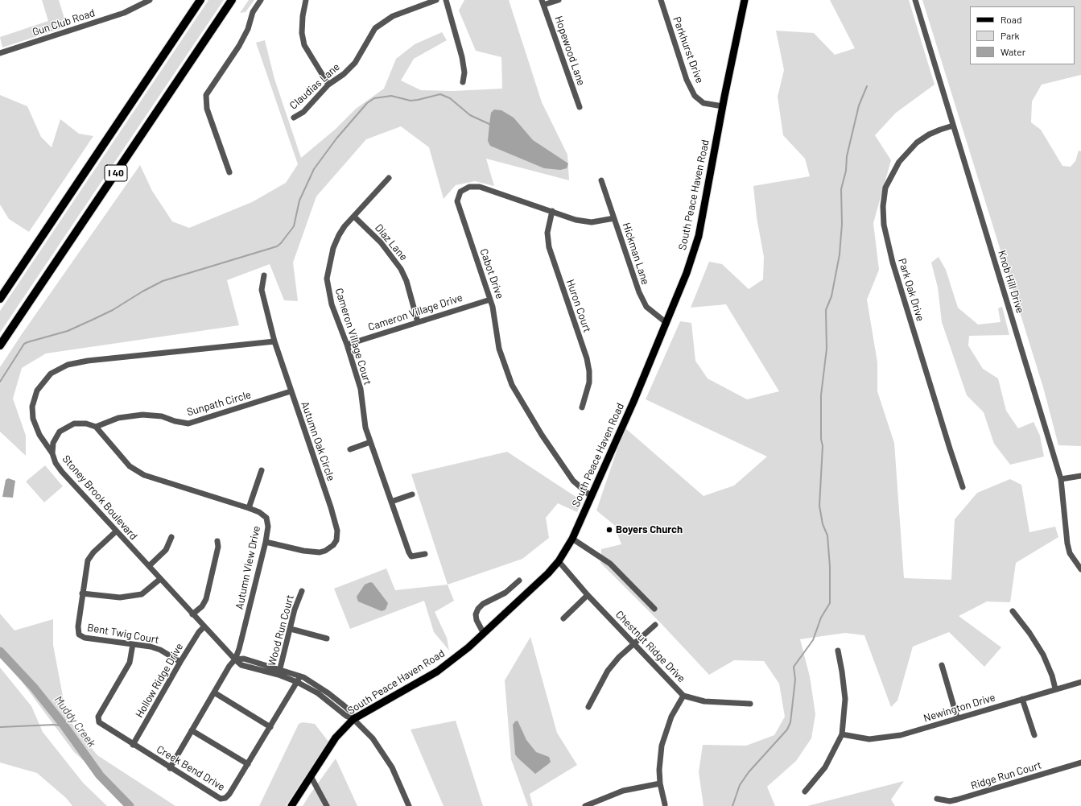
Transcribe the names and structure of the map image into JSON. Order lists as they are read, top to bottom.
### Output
{
  "streets": {
    "highway": ["I 40"],
    "main road": ["South Peace Haven Road"],
    "street": [
      "Gun Club Road",
      "Parkhurst Drive",
      "Hopewood Lane",
      "Claudias Lane",
      "Diaz Lane",
      "Hickman Lane",
      "Cabot Drive",
      "Knob Hill Drive",
      "Park Oak Drive",
      "Huron Court",
      "Cameron Village Drive",
      "Cameron Village Court",
      "Sunpath Circle",
      "Autumn Oak Circle",
      "Stoney Brook Boulevard",
      "Autumn View Drive",
      "Wood Run Court",
      "Bent Twig Court",
      "Chestnut Ridge Drive",
      "Hollow Ridge Drive",
      "Newington Drive",
      "Creek Bend Drive",
      "Ridge Run Court"
    ]
  },
  "crossings": [
    ["Parkhurst Drive", "South Peace Haven Road"],
    ["South Peace Haven Road", "Hickman Lane"],
    ["South Peace Haven Road", "Cabot Drive"],
    ["South Peace Haven Road", "Stoney Brook Boulevard"],
    ["South Peace Haven Road", "Chestnut Ridge Drive"],
    ["Diaz Lane", "Cameron Village Drive"],
    ["Diaz Lane", "Cameron Village Court"],
    ["Hickman Lane", "Cabot Drive"],
    ["Cabot Drive", "Huron Court"],
    ["Cabot Drive", "Cameron Village Drive"],
    ["Knob Hill Drive", "Park Oak Drive"],
    ["Cameron Village Drive", "Cameron Village Court"],
    ["Sunpath Circle", "Autumn Oak Circle"],
    ["Sunpath Circle", "Autumn View Drive"],
    ["Autumn Oak Circle", "Stoney Brook Boulevard"],
    ["Autumn Oak Circle", "Autumn View Drive"],
    ["Stoney Brook Boulevard", "Autumn View Drive"],
    ["Stoney Brook Boulevard", "Wood Run Court"],
    ["Stoney Brook Boulevard", "Bent Twig Court"],
    ["Stoney Brook Boulevard", "Hollow Ridge Drive"],
    ["Stoney Brook Boulevard", "Creek Bend Drive"],
    ["Autumn View Drive", "Creek Bend Drive"],
    ["Bent Twig Court", "Hollow Ridge Drive"],
    ["Bent Twig Court", "Creek Bend Drive"],
    ["Hollow Ridge Drive", "Creek Bend Drive"]
  ],
  "water": ["Muddy Creek"],
  "places": ["Boyers Church"],
  "legend": ["Road", "Park", "Water"]
}
